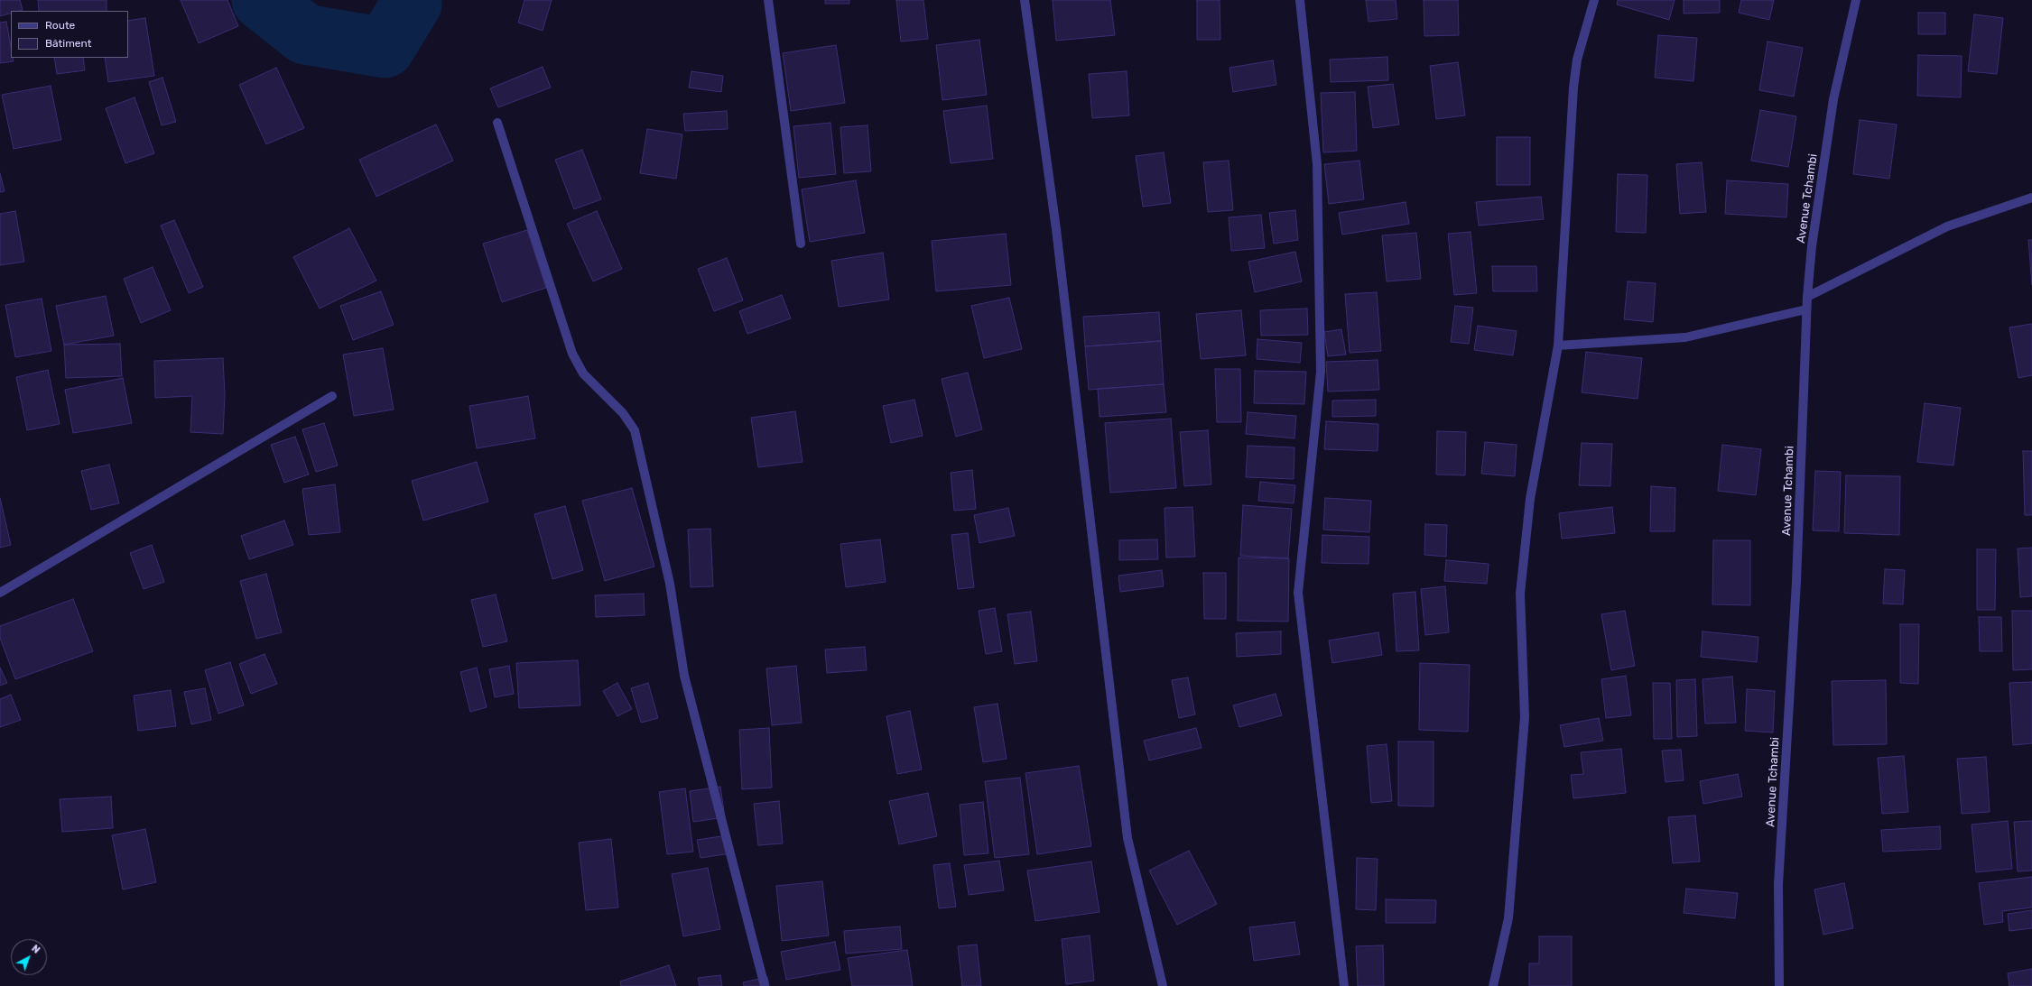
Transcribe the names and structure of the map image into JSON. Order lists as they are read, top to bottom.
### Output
{
  "streets": {
    "street": ["Avenue Tchambi"]
  },
  "legend": ["Route", "Bâtiment"],
  "north": "top right"
}
